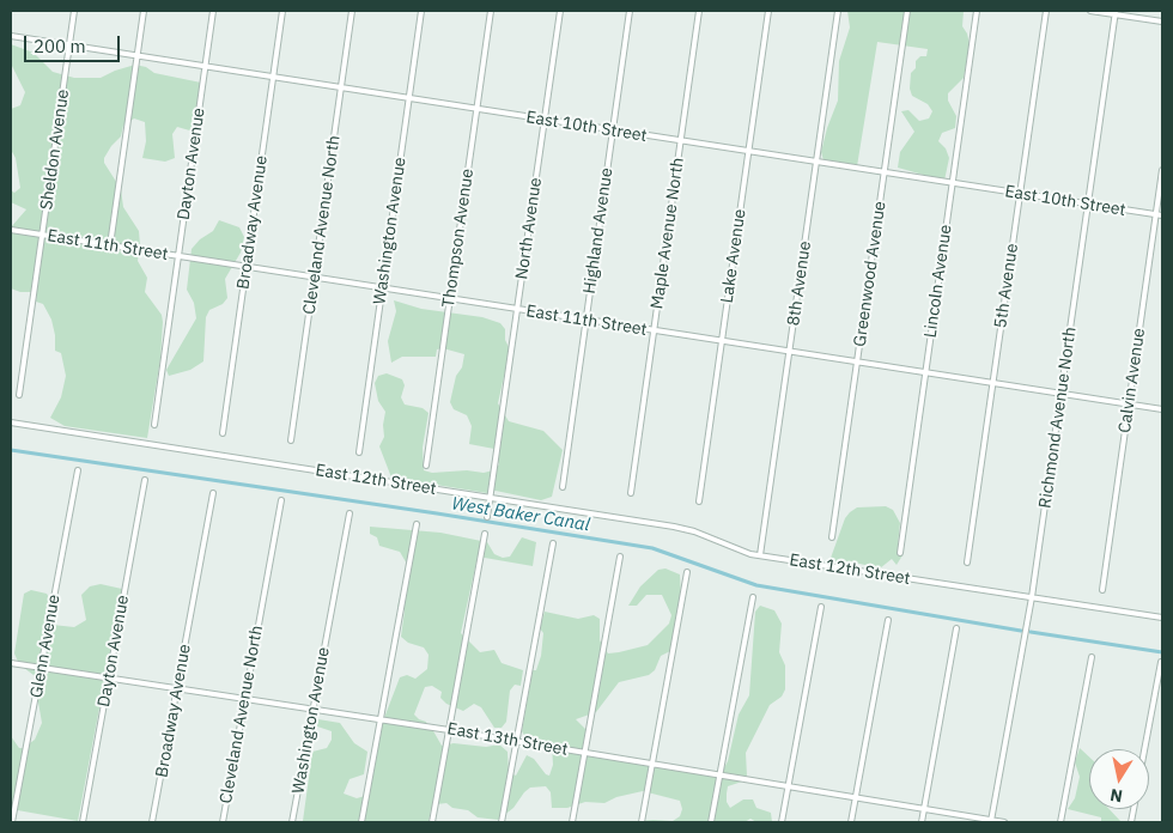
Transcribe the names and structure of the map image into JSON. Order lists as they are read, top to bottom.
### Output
{
  "streets": {
    "street": [
      "East 10th Street",
      "Sheldon Avenue",
      "Dayton Avenue",
      "Broadway Avenue",
      "Cleveland Avenue North",
      "North Avenue",
      "Washington Avenue",
      "Highland Avenue",
      "Maple Avenue North",
      "Thompson Avenue",
      "East 11th Street",
      "Lake Avenue",
      "Greenwood Avenue",
      "Lincoln Avenue",
      "8th Avenue",
      "5th Avenue",
      "Calvin Avenue",
      "Richmond Avenue North",
      "East 12th Street",
      "Glenn Avenue",
      "East 13th Street"
    ]
  },
  "crossings": [
    ["East 10th Street", "Sheldon Avenue"],
    ["East 10th Street", "Dayton Avenue"],
    ["East 10th Street", "Broadway Avenue"],
    ["East 10th Street", "Cleveland Avenue North"],
    ["East 10th Street", "North Avenue"],
    ["East 10th Street", "Washington Avenue"],
    ["East 10th Street", "Highland Avenue"],
    ["East 10th Street", "Maple Avenue North"],
    ["East 10th Street", "Thompson Avenue"],
    ["East 10th Street", "Lake Avenue"],
    ["East 10th Street", "Greenwood Avenue"],
    ["East 10th Street", "Lincoln Avenue"],
    ["East 10th Street", "8th Avenue"],
    ["East 10th Street", "5th Avenue"],
    ["East 10th Street", "Calvin Avenue"],
    ["East 10th Street", "Richmond Avenue North"],
    ["Sheldon Avenue", "East 11th Street"],
    ["Dayton Avenue", "East 11th Street"],
    ["Dayton Avenue", "East 13th Street"],
    ["Broadway Avenue", "East 11th Street"],
    ["Broadway Avenue", "East 13th Street"],
    ["Cleveland Avenue North", "East 11th Street"],
    ["Cleveland Avenue North", "East 13th Street"],
    ["North Avenue", "East 11th Street"],
    ["North Avenue", "East 12th Street"],
    ["Washington Avenue", "East 11th Street"],
    ["Washington Avenue", "East 13th Street"],
    ["Highland Avenue", "East 11th Street"],
    ["Maple Avenue North", "East 11th Street"],
    ["Thompson Avenue", "East 11th Street"],
    ["East 11th Street", "Lake Avenue"],
    ["East 11th Street", "Greenwood Avenue"],
    ["East 11th Street", "Lincoln Avenue"],
    ["East 11th Street", "8th Avenue"],
    ["East 11th Street", "5th Avenue"],
    ["East 11th Street", "Calvin Avenue"],
    ["East 11th Street", "Richmond Avenue North"],
    ["8th Avenue", "East 12th Street"],
    ["Richmond Avenue North", "East 12th Street"],
    ["Richmond Avenue North", "East 13th Street"],
    ["Glenn Avenue", "East 13th Street"]
  ],
  "water": ["West Baker Canal"],
  "scale_bar": "200 m",
  "north": "bottom"
}
